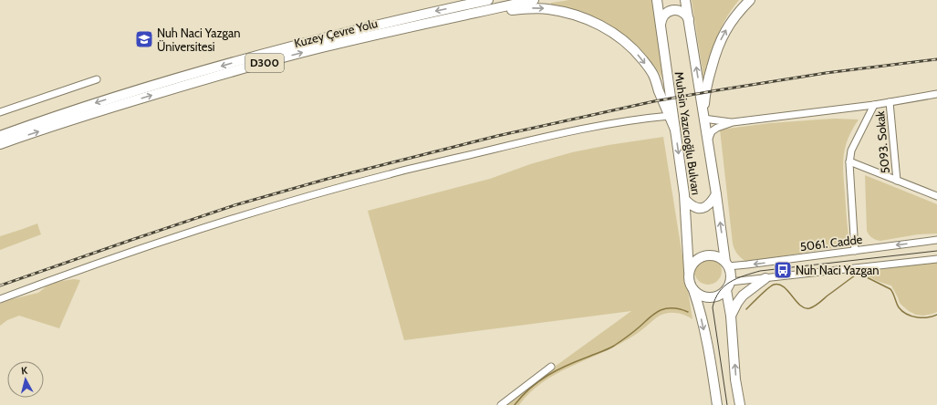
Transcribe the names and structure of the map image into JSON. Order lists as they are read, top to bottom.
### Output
{
  "streets": {
    "highway": ["Kuzey Çevre Yolu", "D300", "Muhsin Yazıcıoğlu Bulvarı"],
    "street": ["5093. Sokak", "5061. Cadde"]
  },
  "crossings": [
    ["Muhsin Yazıcıoğlu Bulvarı", "5061. Cadde"]
  ],
  "places": {
    "school or university": ["Nuh Naci Yazgan Üniversitesi"],
    "bus stop": ["Nuh Naci Yazgan"]
  },
  "north": "top"
}
